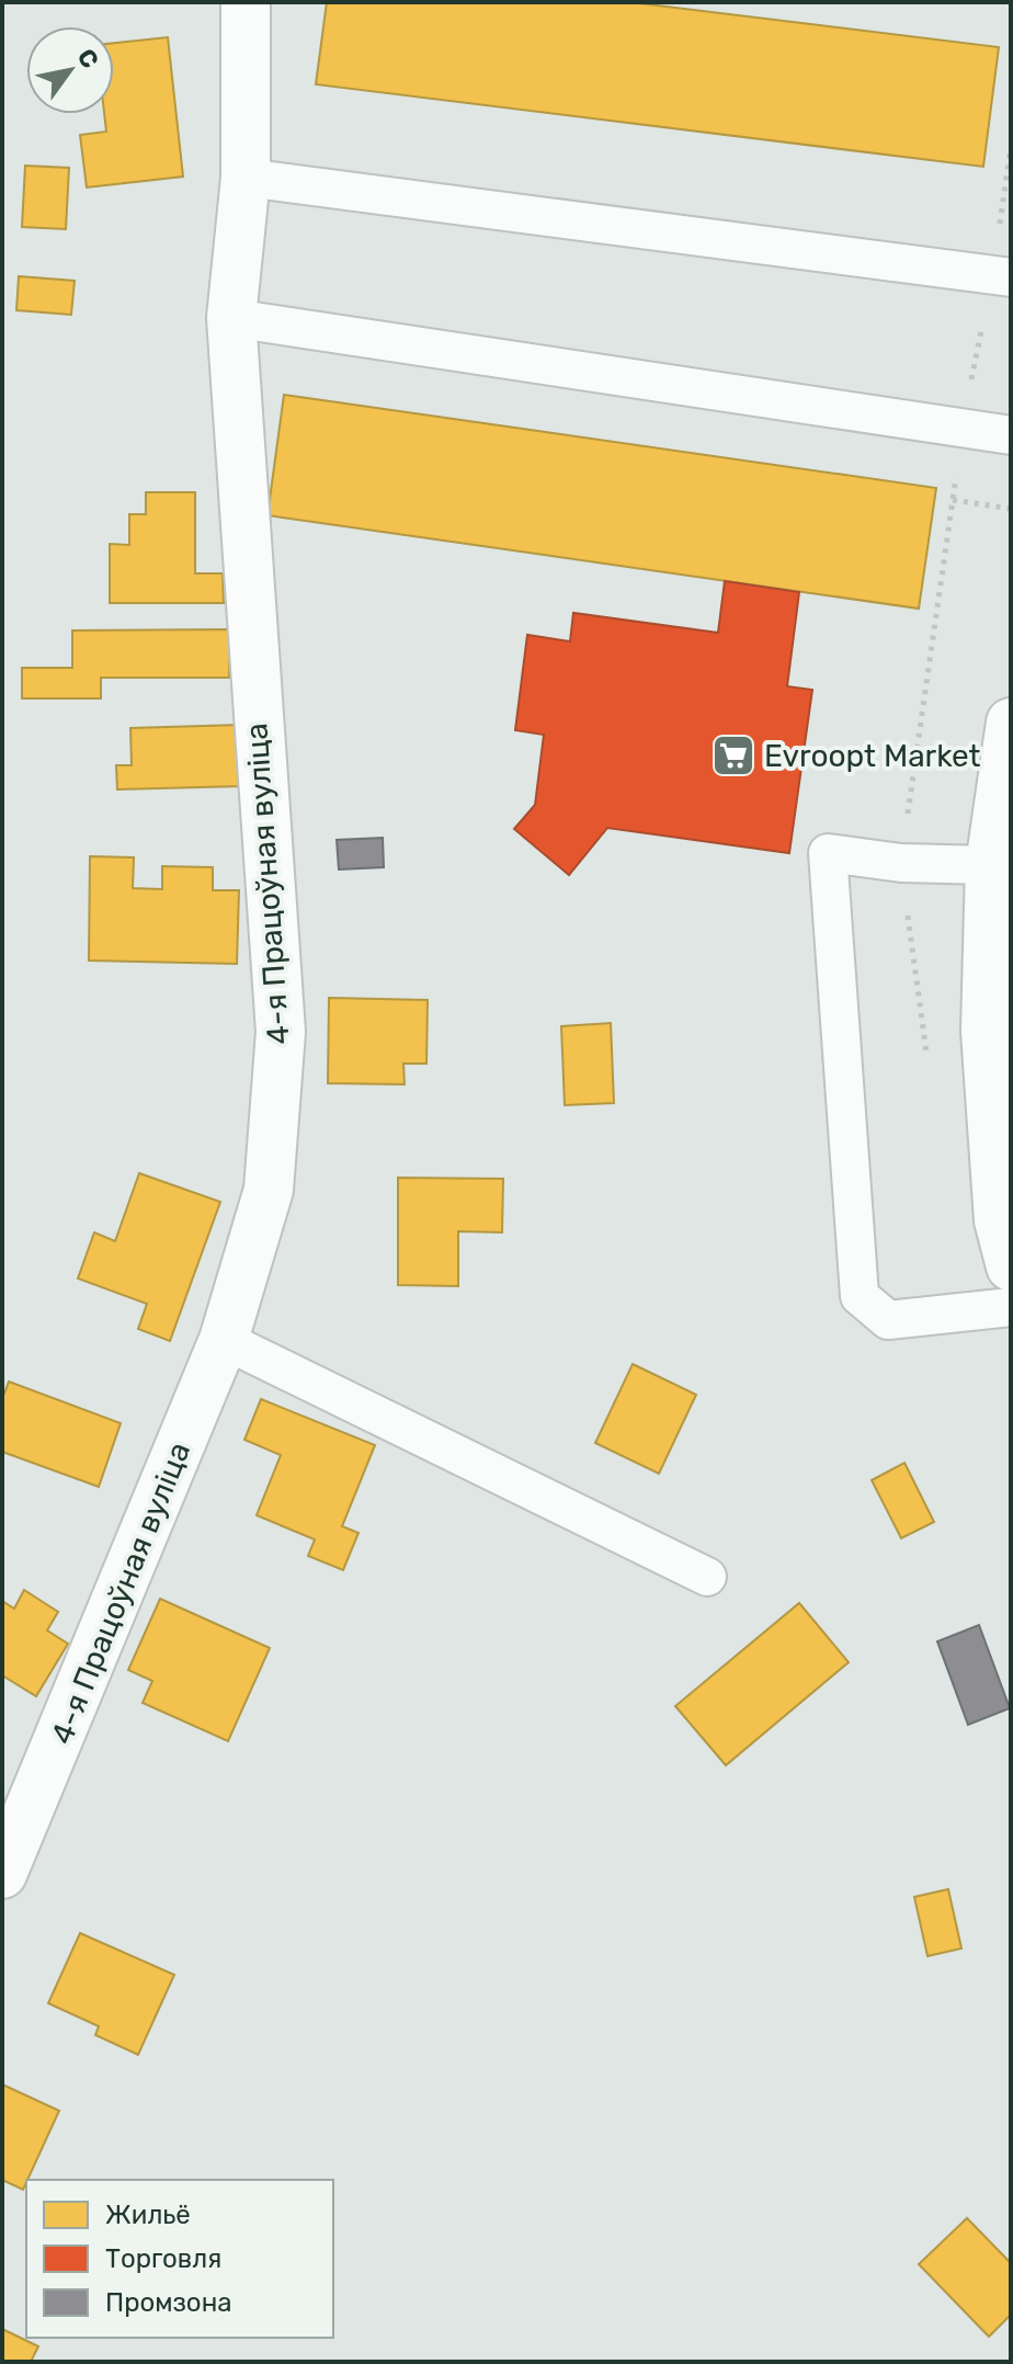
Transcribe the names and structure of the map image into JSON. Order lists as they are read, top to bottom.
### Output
{
  "streets": {
    "street": ["4-я Працоўная вуліца"]
  },
  "places": {
    "supermarket": ["Evroopt Market"]
  },
  "legend": ["Жильё", "Торговля", "Промзона"],
  "north": "top right"
}
